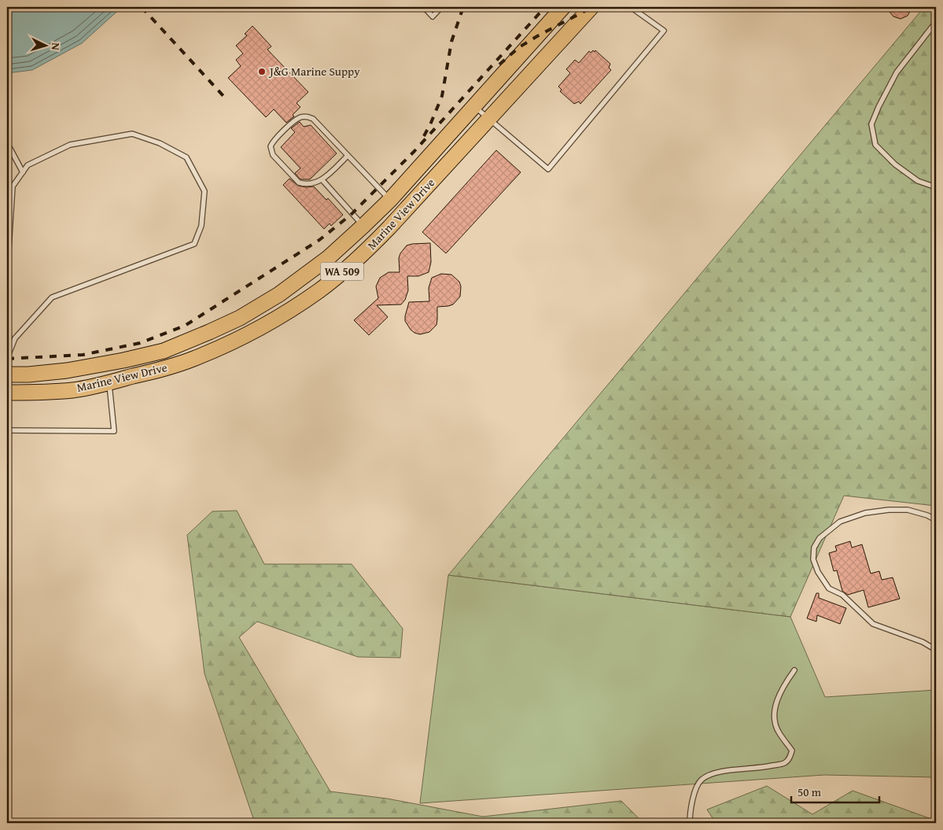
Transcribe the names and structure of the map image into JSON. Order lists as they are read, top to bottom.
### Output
{
  "streets": {
    "main road": ["Marine View Drive", "WA 509"]
  },
  "places": ["J&G Marine Suppy"],
  "scale_bar": "50 m",
  "north": "right"
}
